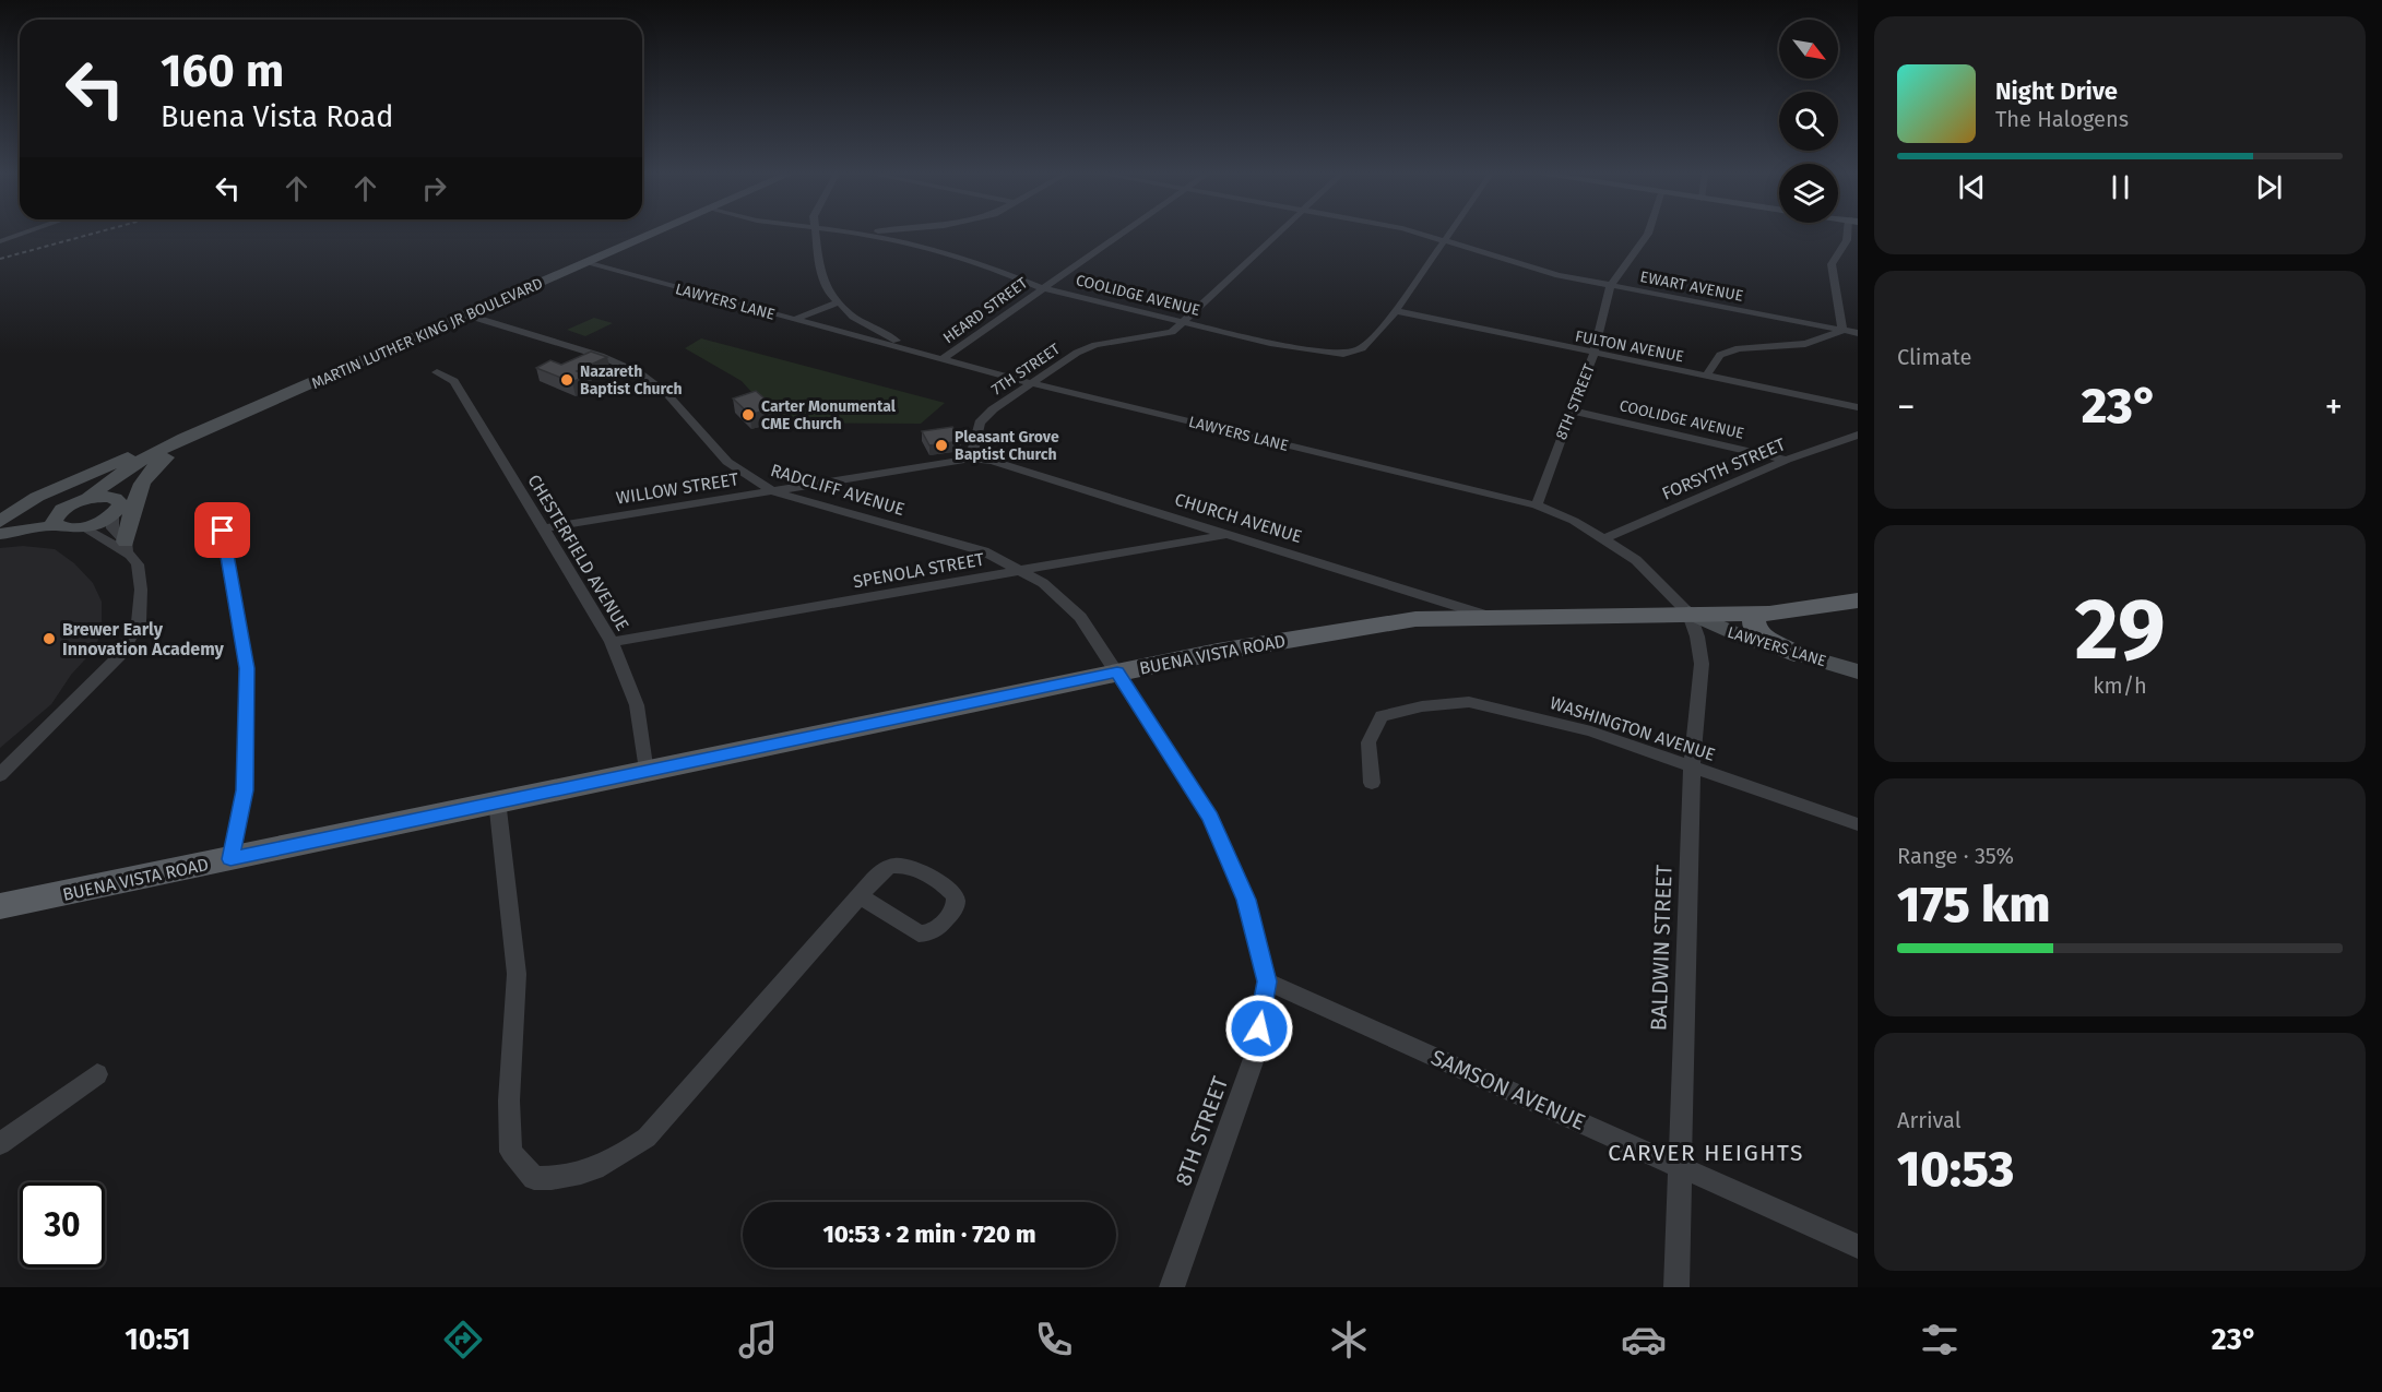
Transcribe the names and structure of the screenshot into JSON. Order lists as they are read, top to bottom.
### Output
{
  "streets": {
    "main road": ["LAWYERS LANE", "MARTIN LUTHER KING JR BOULEVARD", "BUENA VISTA ROAD"],
    "street": [
      "EWART AVENUE",
      "COOLIDGE AVENUE",
      "HEARD STREET",
      "FULTON AVENUE",
      "7TH STREET",
      "8TH STREET",
      "FORSYTH STREET",
      "WILLOW STREET",
      "RADCLIFF AVENUE",
      "CHURCH AVENUE",
      "CHESTERFIELD AVENUE",
      "SPENOLA STREET",
      "WASHINGTON AVENUE",
      "BALDWIN STREET",
      "SAMSON AVENUE"
    ]
  },
  "crossings": [
    ["EWART AVENUE", "COOLIDGE AVENUE"],
    ["EWART AVENUE", "8TH STREET"],
    ["COOLIDGE AVENUE", "HEARD STREET"],
    ["COOLIDGE AVENUE", "FULTON AVENUE"],
    ["COOLIDGE AVENUE", "7TH STREET"],
    ["COOLIDGE AVENUE", "8TH STREET"],
    ["COOLIDGE AVENUE", "FORSYTH STREET"],
    ["LAWYERS LANE", "HEARD STREET"],
    ["LAWYERS LANE", "MARTIN LUTHER KING JR BOULEVARD"],
    ["LAWYERS LANE", "7TH STREET"],
    ["LAWYERS LANE", "8TH STREET"],
    ["LAWYERS LANE", "FORSYTH STREET"],
    ["LAWYERS LANE", "BUENA VISTA ROAD"],
    ["LAWYERS LANE", "BALDWIN STREET"],
    ["MARTIN LUTHER KING JR BOULEVARD", "RADCLIFF AVENUE"],
    ["FULTON AVENUE", "8TH STREET"],
    ["7TH STREET", "WILLOW STREET"],
    ["7TH STREET", "CHURCH AVENUE"],
    ["8TH STREET", "RADCLIFF AVENUE"],
    ["8TH STREET", "BUENA VISTA ROAD"],
    ["8TH STREET", "SAMSON AVENUE"],
    ["WILLOW STREET", "RADCLIFF AVENUE"],
    ["WILLOW STREET", "CHURCH AVENUE"],
    ["WILLOW STREET", "CHESTERFIELD AVENUE"],
    ["RADCLIFF AVENUE", "SPENOLA STREET"],
    ["RADCLIFF AVENUE", "BUENA VISTA ROAD"],
    ["CHURCH AVENUE", "SPENOLA STREET"],
    ["CHURCH AVENUE", "BUENA VISTA ROAD"],
    ["CHESTERFIELD AVENUE", "SPENOLA STREET"],
    ["CHESTERFIELD AVENUE", "BUENA VISTA ROAD"],
    ["BUENA VISTA ROAD", "BALDWIN STREET"],
    ["WASHINGTON AVENUE", "BALDWIN STREET"],
    ["BALDWIN STREET", "SAMSON AVENUE"]
  ],
  "districts": ["CARVER HEIGHTS"],
  "places": [
    "Nazareth Baptist Church",
    "Carter Monumental CME Church",
    "Pleasant Grove Baptist Church",
    "Brewer Early Innovation Academy"
  ],
  "north": "bottom right",
  "page": {
    "turn": ["160 m", "Buena Vista Road"],
    "song": ["Night Drive", "The Halogens"],
    "tile": [
      "Climate",
      ["29", "km/h"],
      ["Range · 35%", "175 km"],
      ["Arrival", "10:53"]
    ],
    "heat": ["−", "23°", "+"],
    "limit": "30",
    "trip": "10:53 · 2 min · 720 m",
    "tabs": ["10:51", "23°"]
  }
}
